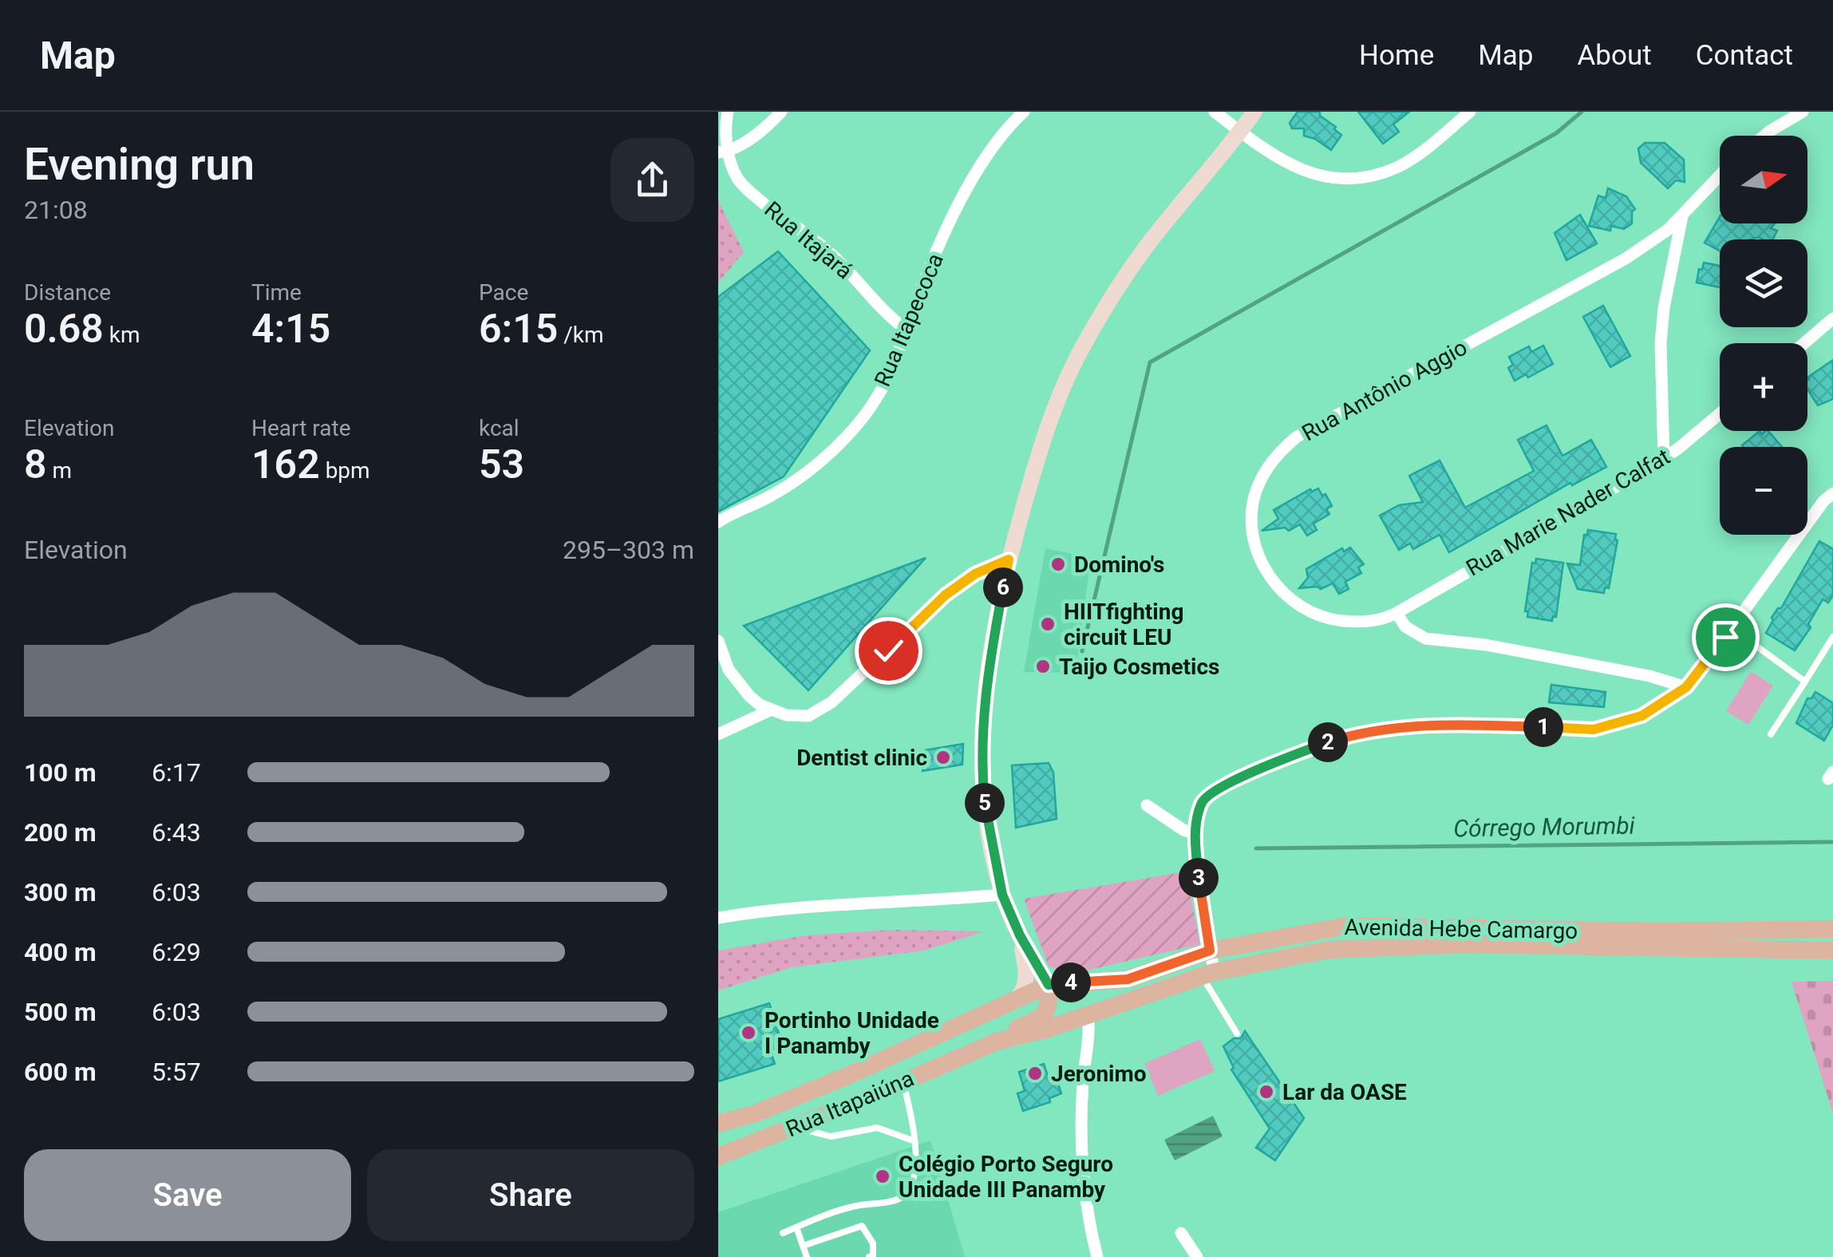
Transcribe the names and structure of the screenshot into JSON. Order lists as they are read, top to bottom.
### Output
{
  "streets": {
    "main road": ["Avenida Hebe Camargo", "Rua Itapaiúna"],
    "street": [
      "Rua Itajará",
      "Rua Itapecoca",
      "Rua Antônio Aggio",
      "Rua Marie Nader Calfat"
    ]
  },
  "crossings": [
    ["Rua Itajará", "Rua Itapecoca"],
    ["Rua Antônio Aggio", "Rua Marie Nader Calfat"],
    ["Avenida Hebe Camargo", "Rua Itapaiúna"]
  ],
  "water": ["Córrego Morumbi"],
  "places": [
    "Domino's",
    "HIITfighting circuit LEU",
    "Taijo Cosmetics",
    "Dentist clinic",
    "Portinho Unidade I Panamby",
    "Jeronimo",
    "Lar da OASE",
    "Colégio Porto Seguro Unidade III Panamby"
  ],
  "north": "right",
  "page": {
    "header": "Map",
    "nav": [
      "Home",
      "Map",
      "About",
      "Contact"
    ],
    "heading": ["Evening run", "21:08"],
    "map_buttons": ["+", "−"],
    "stats": [
      ["Distance", "0.68 km"],
      ["Time", "4:15"],
      ["Pace", "6:15 /km"],
      ["Elevation", "8 m"],
      ["Heart rate", "162 bpm"],
      ["kcal", "53"]
    ],
    "chart": ["Elevation", "295–303 m"],
    "pins": [
      "6",
      "1",
      "2",
      "5",
      "3",
      "4"
    ],
    "list": [
      {
        "name": "100 m",
        "note": "6:17"
      },
      {
        "name": "200 m",
        "note": "6:43"
      },
      {
        "name": "300 m",
        "note": "6:03"
      },
      {
        "name": "400 m",
        "note": "6:29"
      },
      {
        "name": "500 m",
        "note": "6:03"
      },
      {
        "name": "600 m",
        "note": "5:57"
      }
    ],
    "buttons": ["Save", "Share"]
  }
}
